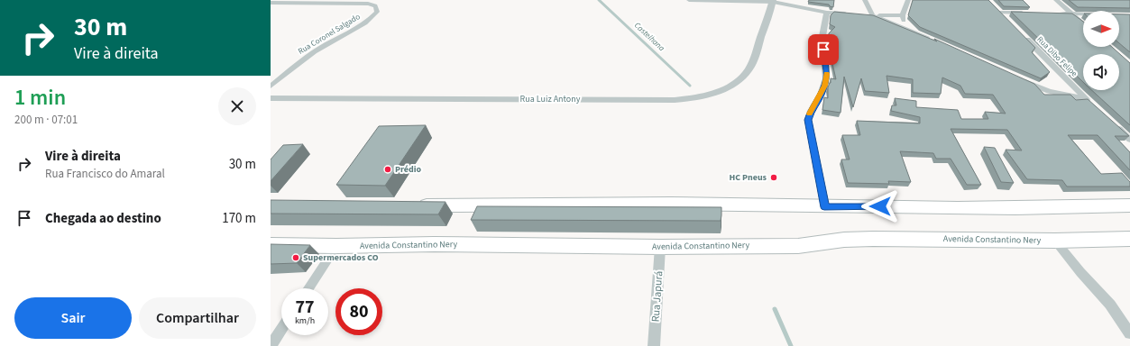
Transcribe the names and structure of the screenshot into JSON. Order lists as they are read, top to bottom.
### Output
{
  "streets": {
    "highway": ["Avenida Constantino Nery"],
    "street": [
      "Rua Coronel Salgado",
      "Rua Dibo Felipe",
      "Rua Luiz Antony",
      "Rua Japurá"
    ]
  },
  "crossings": [
    ["Avenida Constantino Nery", "Rua Japurá"]
  ],
  "water": ["Castelhana"],
  "places": ["Prédio", "HC Pneus", "Supermercados CO"],
  "north": "right",
  "page": {
    "turn": ["30 m", "Vire à direita"],
    "heading": ["1 min", "200 m · 07:01"],
    "list": [
      {
        "name": "Vire à direita",
        "note": "Rua Francisco do Amaral",
        "value": "30 m"
      },
      {
        "name": "Chegada ao destino",
        "value": "170 m"
      }
    ],
    "speed": "77 km/h",
    "limit": "80",
    "buttons": ["Sair", "Compartilhar"]
  }
}
